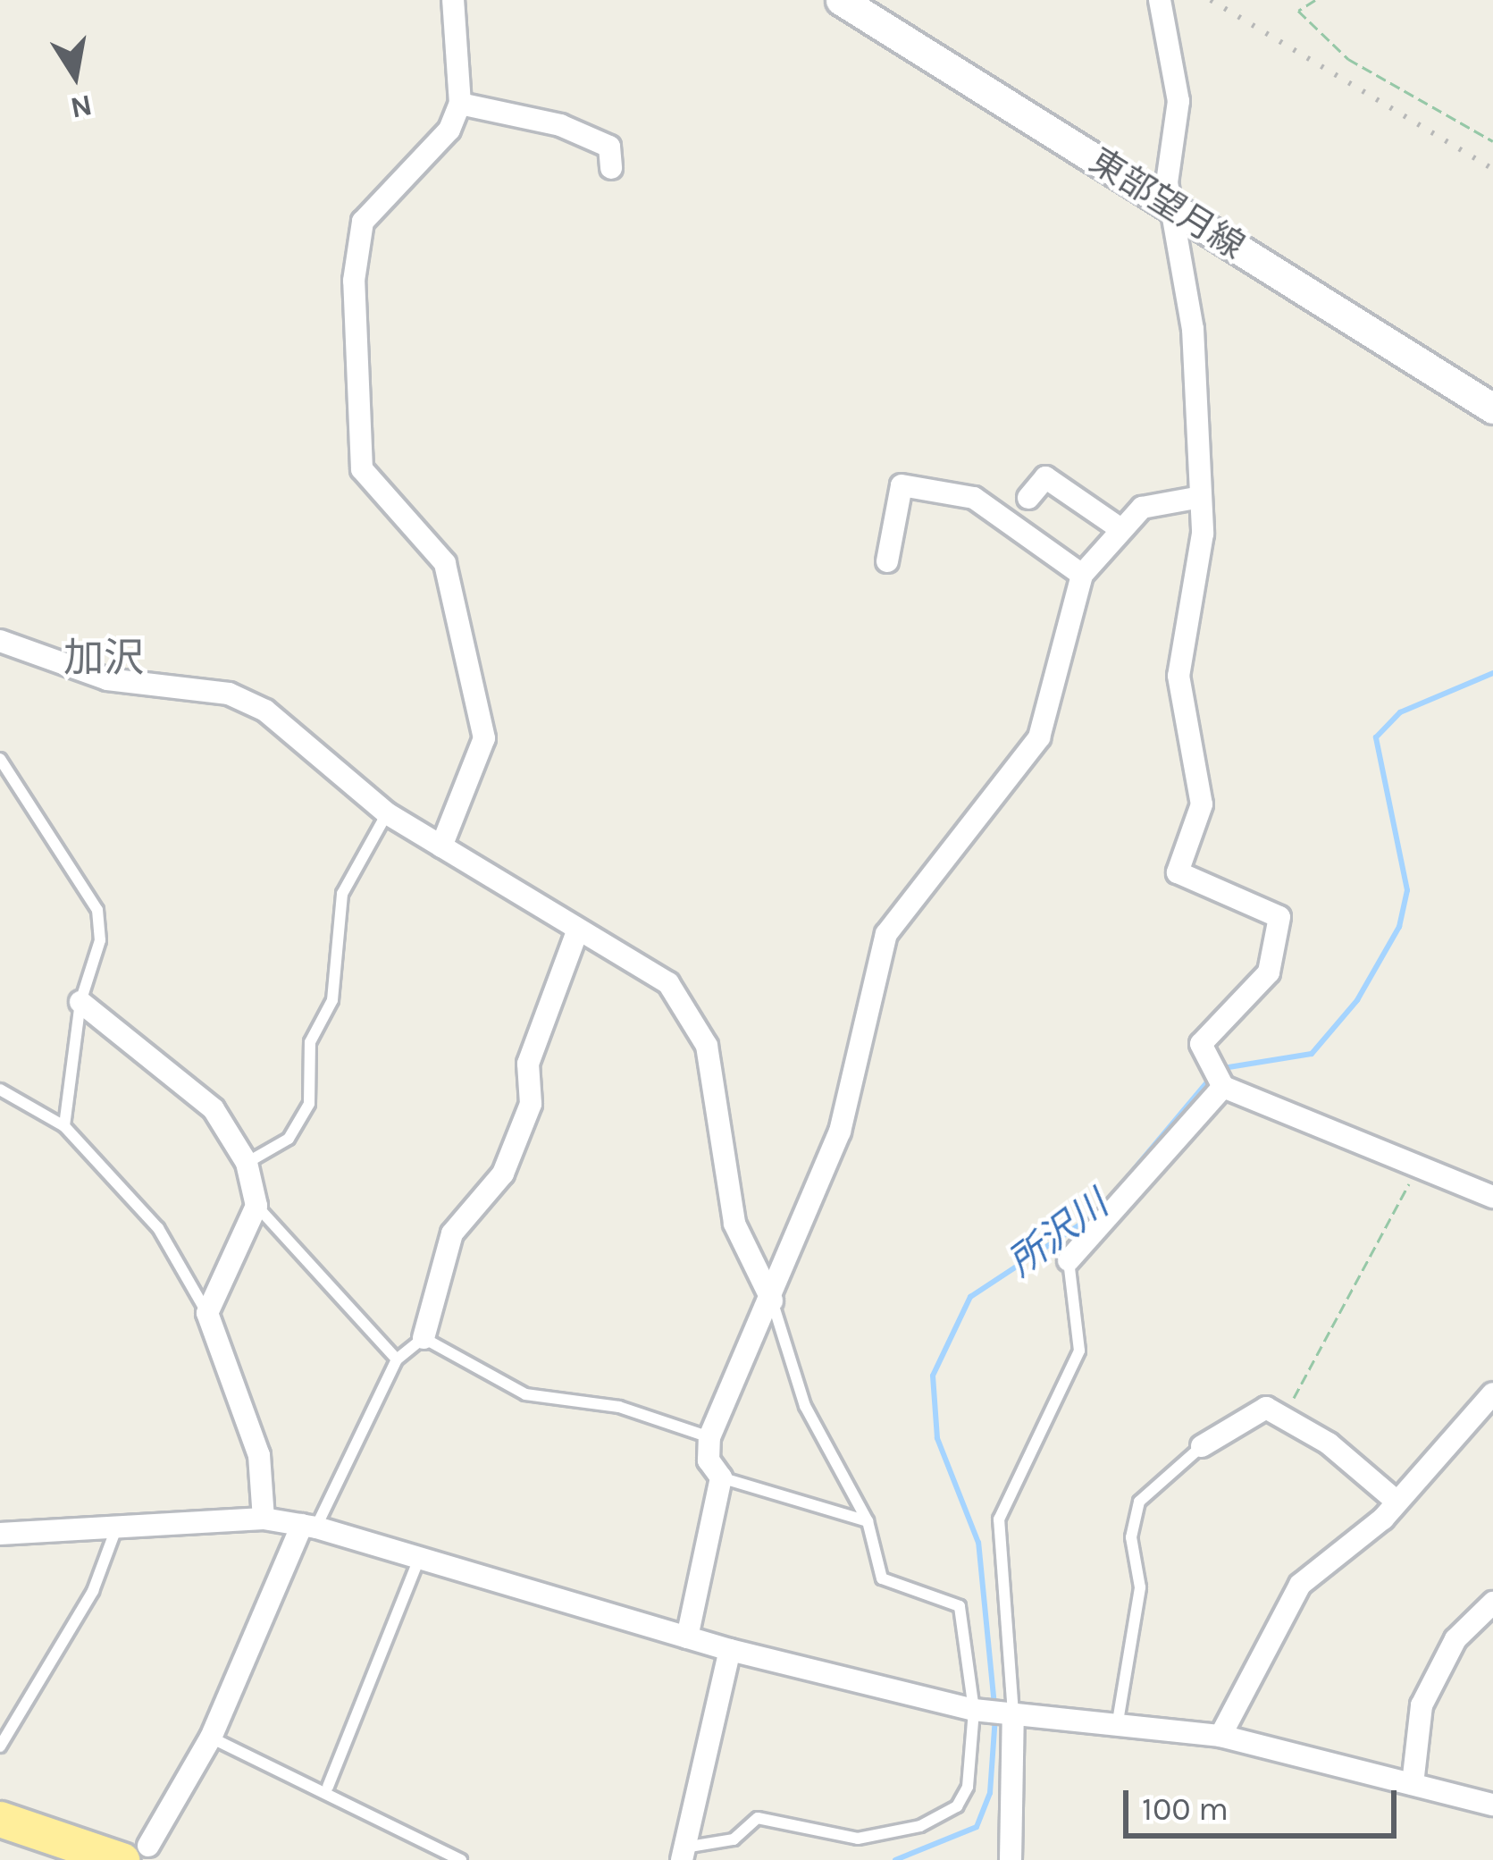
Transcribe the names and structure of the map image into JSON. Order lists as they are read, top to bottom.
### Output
{
  "streets": {
    "main road": ["東部望月線"]
  },
  "districts": ["加沢"],
  "water": ["所沢川"],
  "scale_bar": "100 m",
  "north": "bottom"
}
